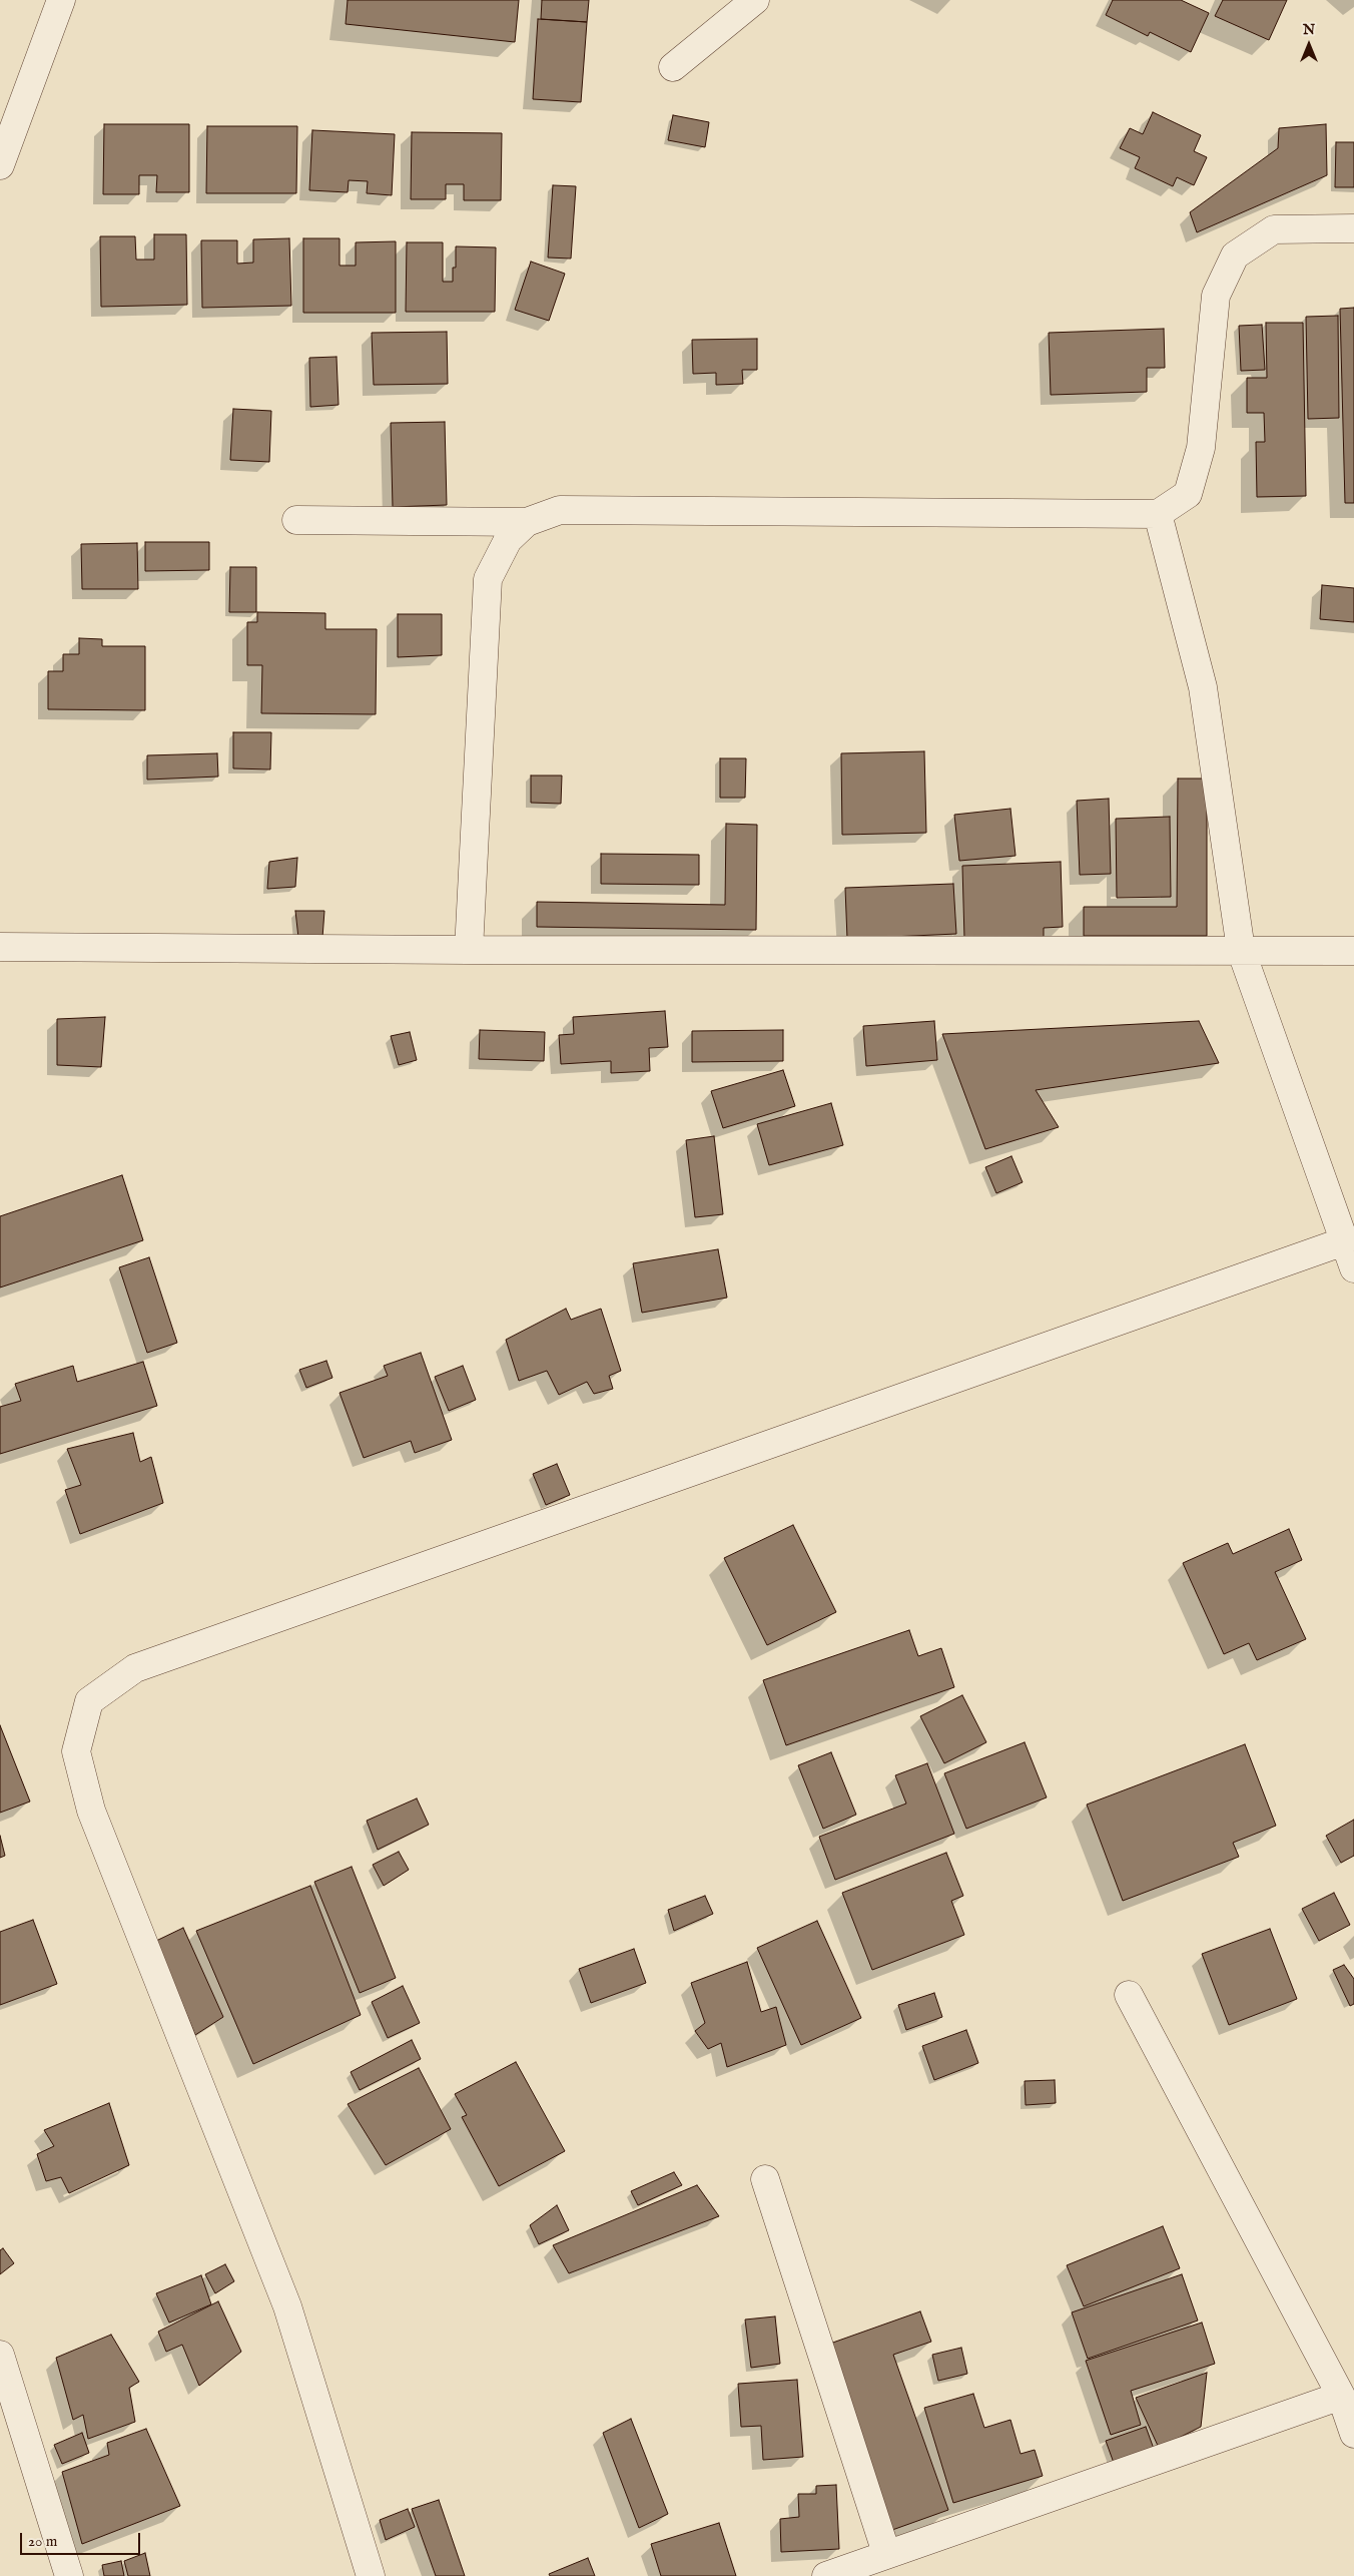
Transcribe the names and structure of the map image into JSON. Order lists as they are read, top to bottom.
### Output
{
  "scale_bar": "20 m",
  "north": "top"
}
